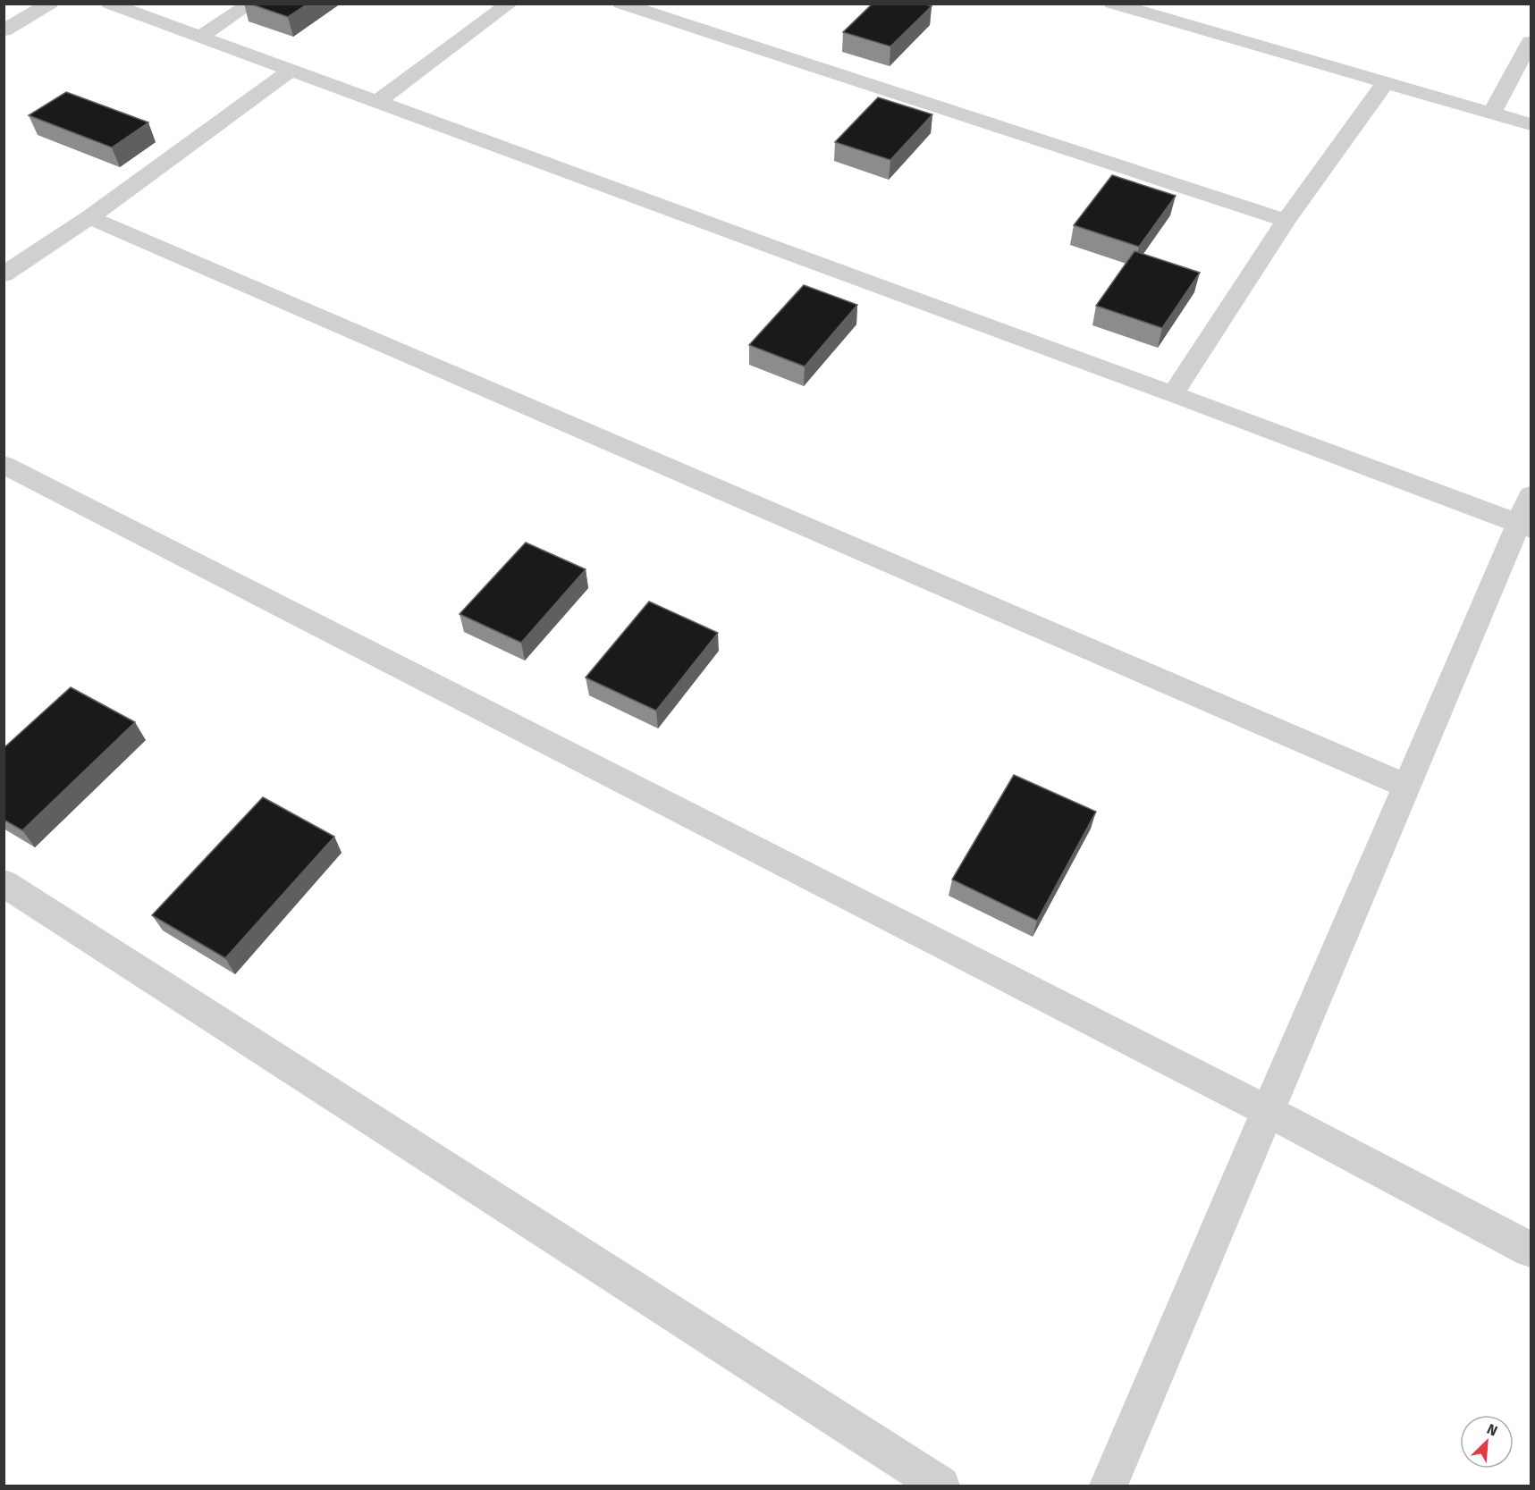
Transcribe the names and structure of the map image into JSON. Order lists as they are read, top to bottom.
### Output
{
  "north": "top right"
}
